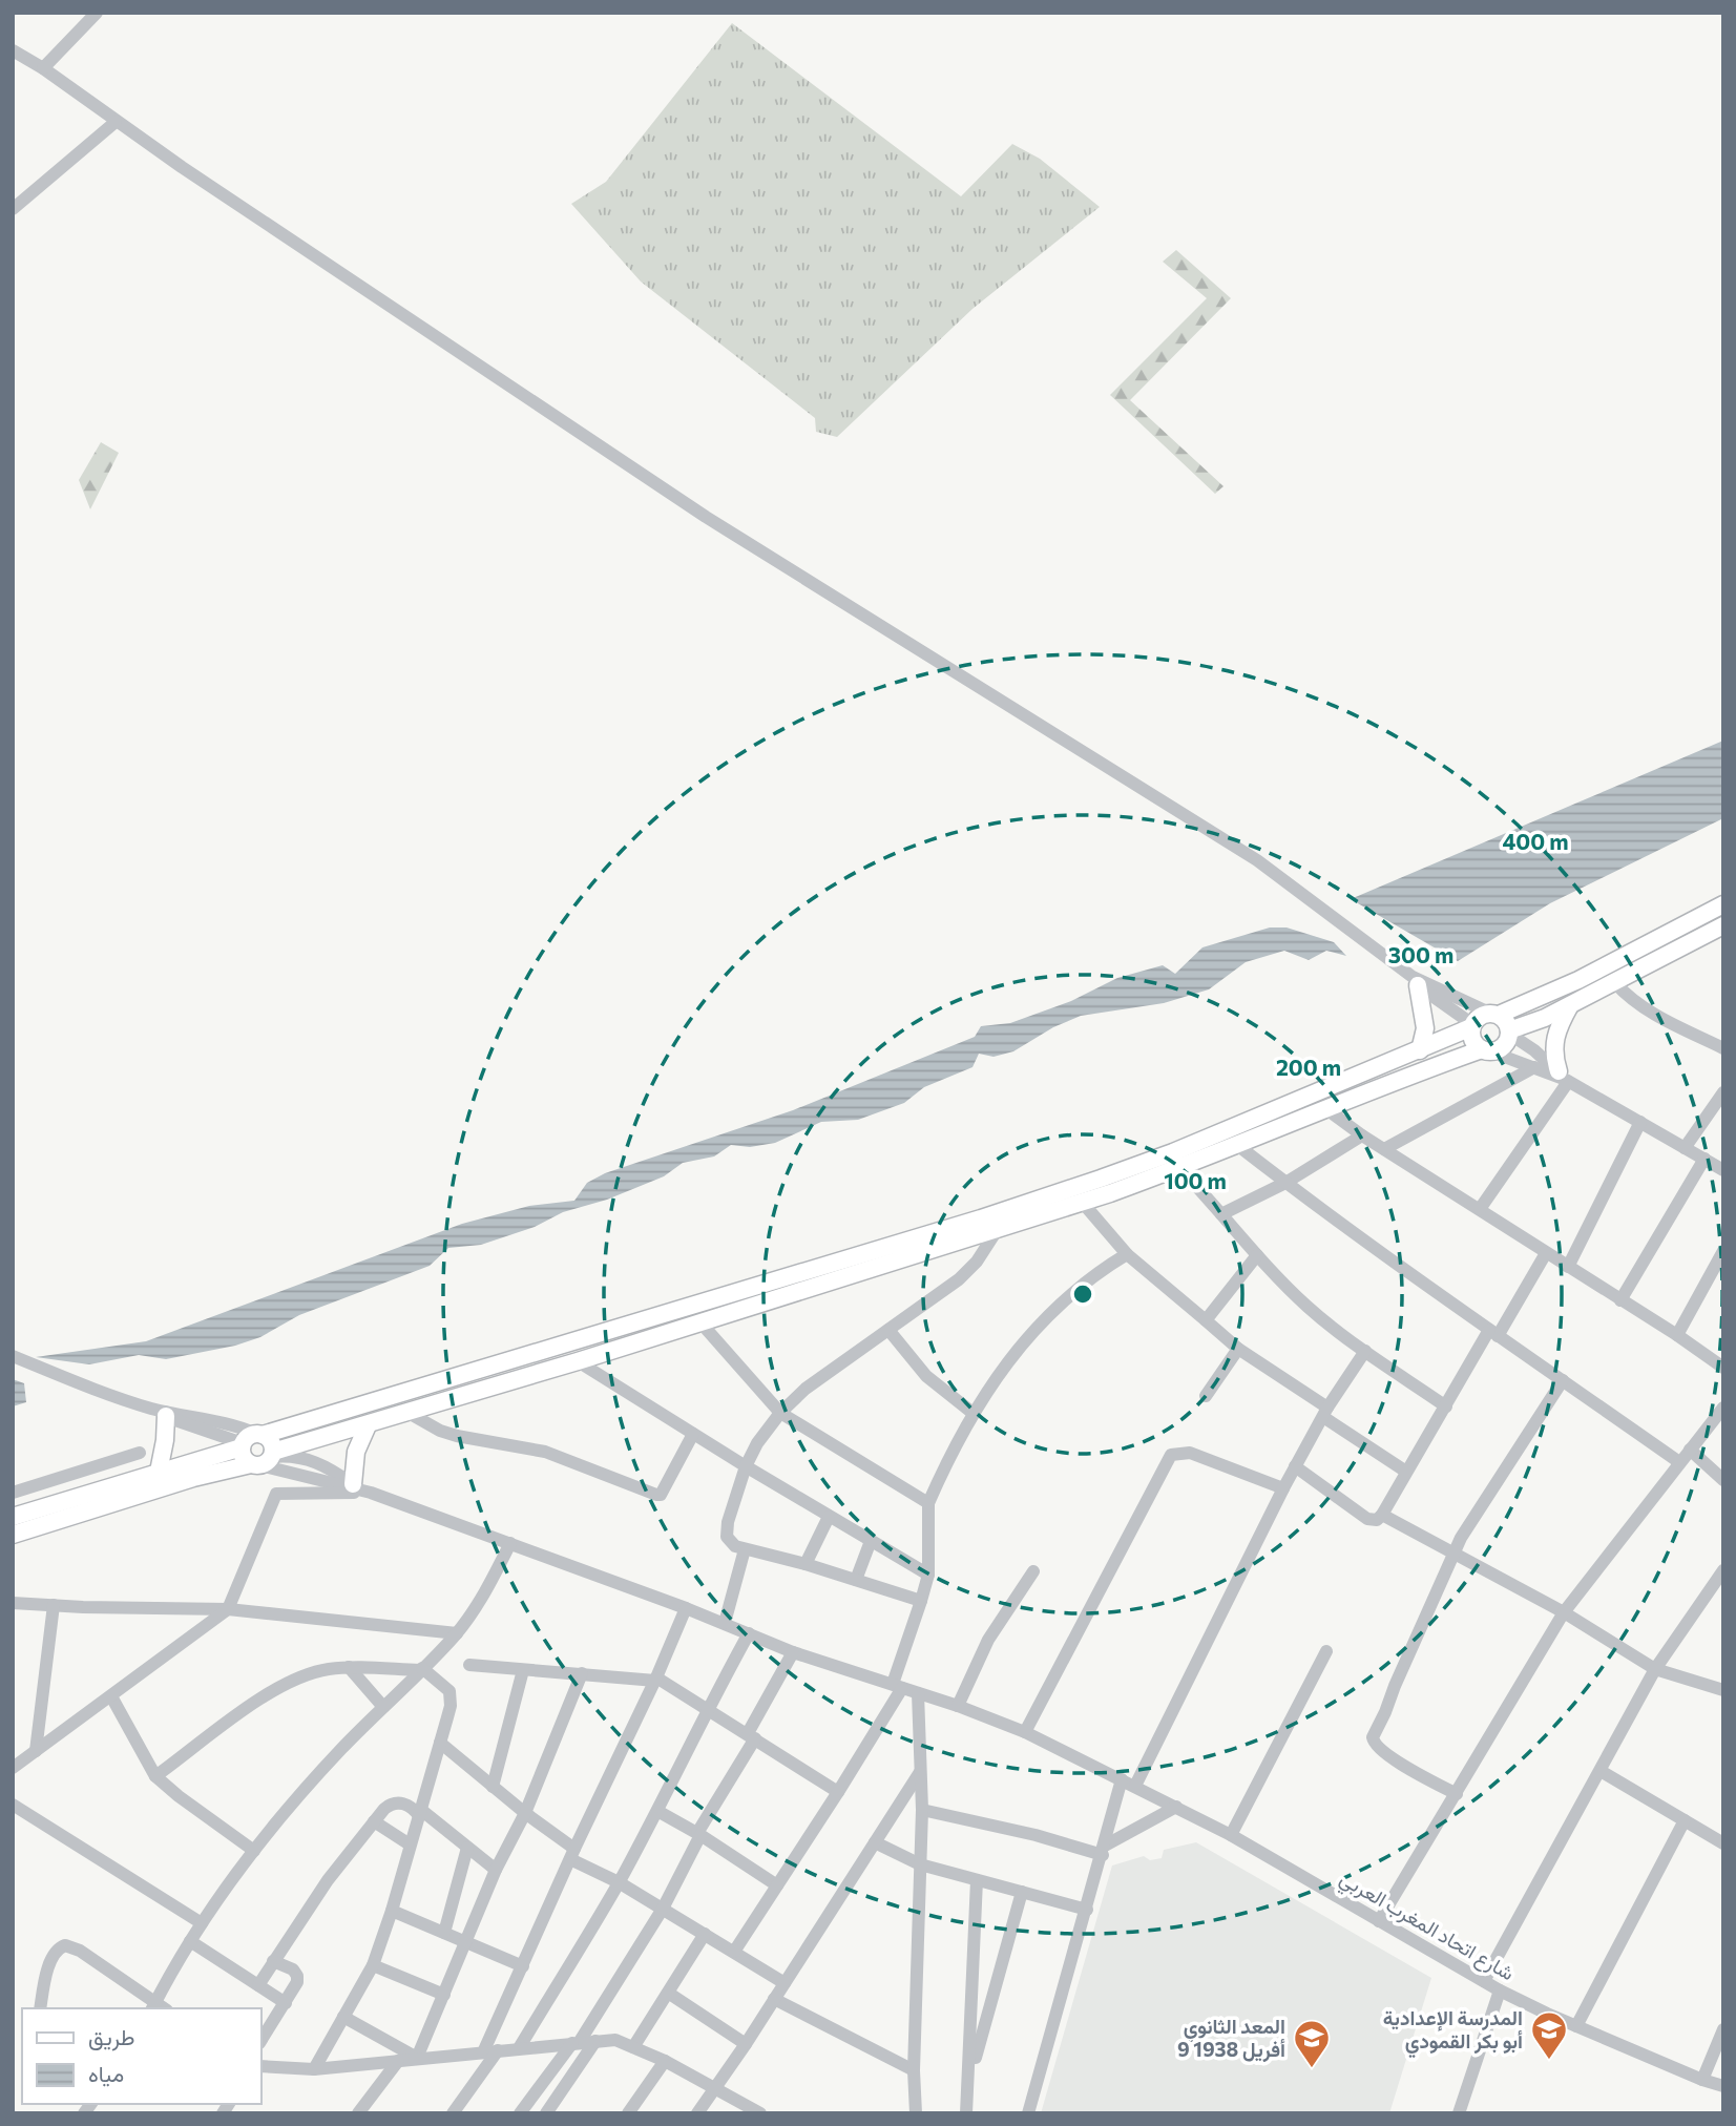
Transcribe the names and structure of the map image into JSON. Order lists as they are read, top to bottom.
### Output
{
  "streets": {
    "street": ["شارع اتحاد المغرب العربي"]
  },
  "places": {
    "school or university": ["المدرسة الإعدادية أبو بكر القمودي", "المعد الثانوي 9 أفريل 1938"]
  },
  "legend": ["طريق", "مياه"],
  "rings": [
    "400 m",
    "300 m",
    "200 m",
    "100 m"
  ]
}
